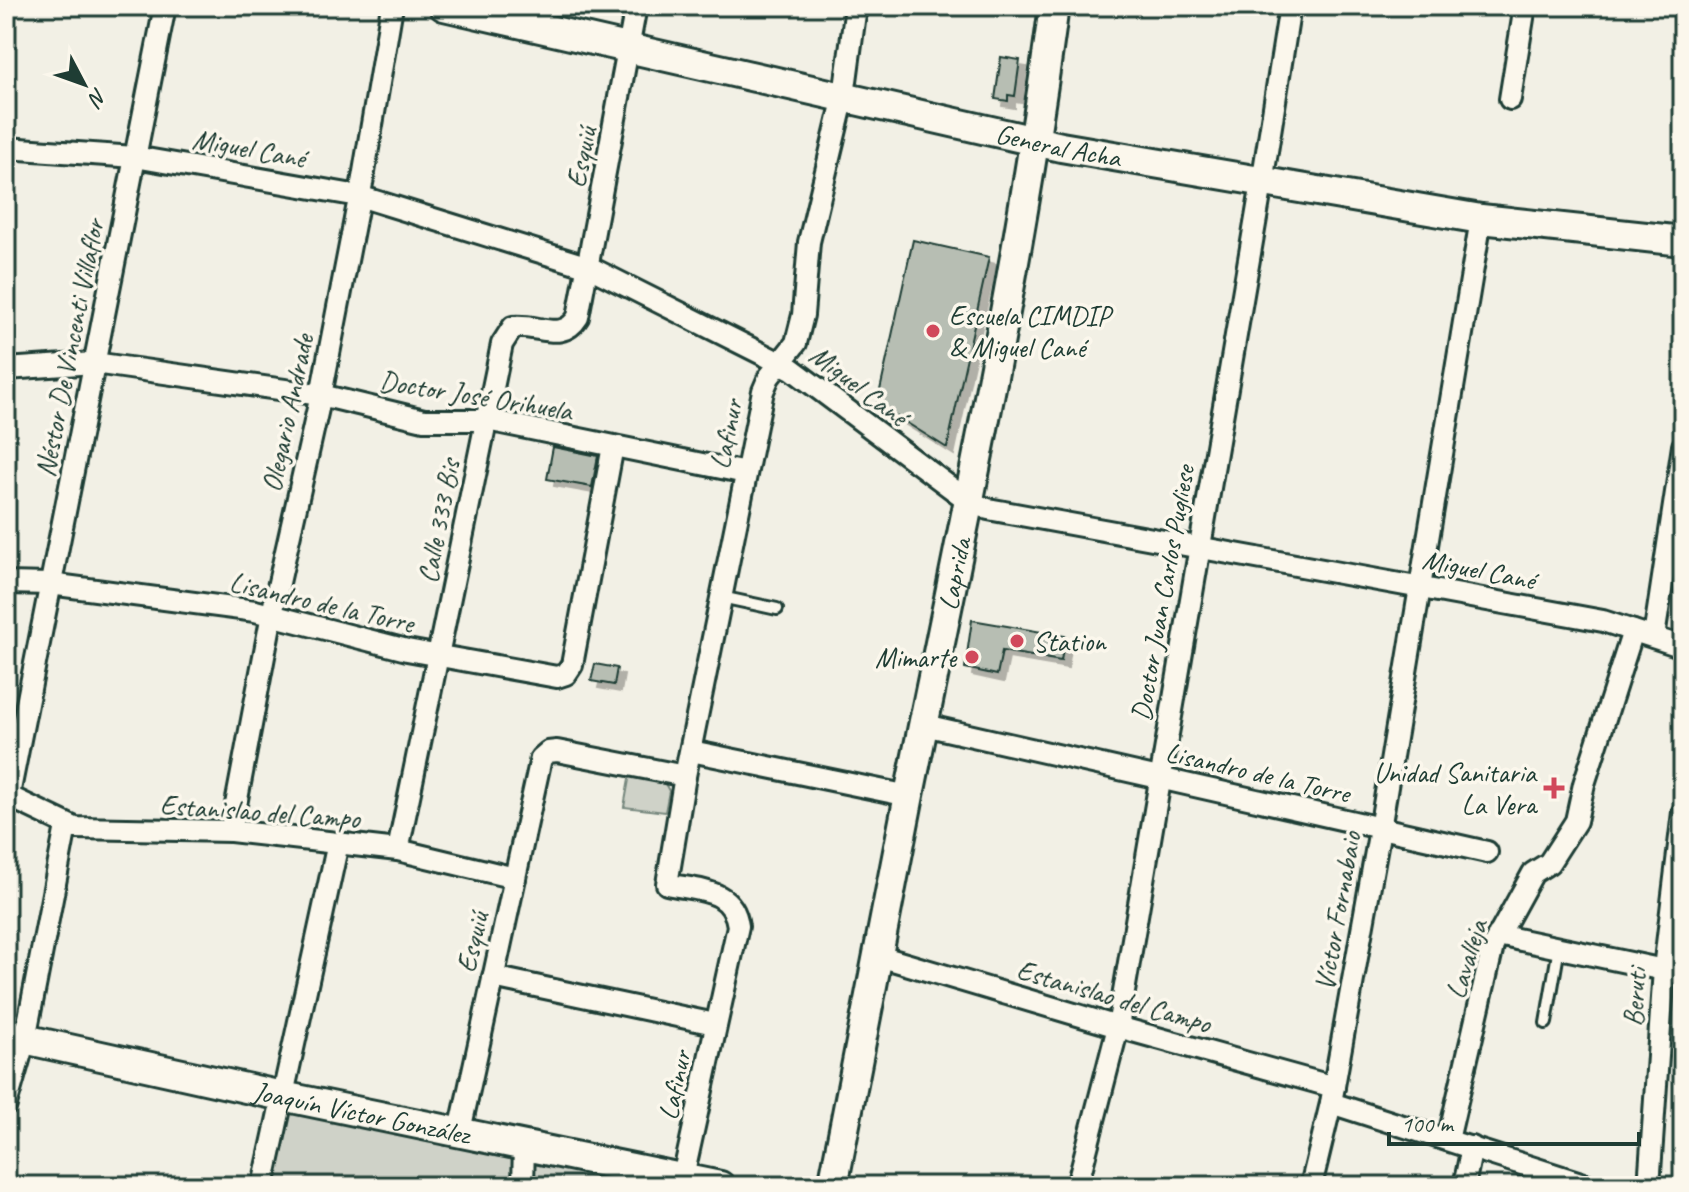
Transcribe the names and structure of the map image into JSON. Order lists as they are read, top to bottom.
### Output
{
  "streets": {
    "street": [
      "General Acha",
      "Miguel Cané",
      "Esquiú",
      "Néstor De Vincenti Villaflor",
      "Doctor José Orihuela",
      "Olegario Andrade",
      "Lafinur",
      "Calle 333 Bis",
      "Laprida",
      "Doctor Juan Carlos Pugliese",
      "Lisandro de la Torre",
      "Estanislao del Campo",
      "Víctor Fornabaio",
      "Lavalleja",
      "Beruti",
      "Joaquín Víctor González"
    ]
  },
  "crossings": [
    ["General Acha", "Esquiú"],
    ["General Acha", "Lafinur"],
    ["General Acha", "Laprida"],
    ["General Acha", "Doctor Juan Carlos Pugliese"],
    ["General Acha", "Víctor Fornabaio"],
    ["Miguel Cané", "Esquiú"],
    ["Miguel Cané", "Néstor De Vincenti Villaflor"],
    ["Miguel Cané", "Olegario Andrade"],
    ["Miguel Cané", "Lafinur"],
    ["Miguel Cané", "Laprida"],
    ["Miguel Cané", "Doctor Juan Carlos Pugliese"],
    ["Miguel Cané", "Víctor Fornabaio"],
    ["Miguel Cané", "Lavalleja"],
    ["Esquiú", "Lafinur"],
    ["Esquiú", "Calle 333 Bis"],
    ["Esquiú", "Estanislao del Campo"],
    ["Esquiú", "Joaquín Víctor González"],
    ["Néstor De Vincenti Villaflor", "Doctor José Orihuela"],
    ["Néstor De Vincenti Villaflor", "Lisandro de la Torre"],
    ["Néstor De Vincenti Villaflor", "Estanislao del Campo"],
    ["Doctor José Orihuela", "Olegario Andrade"],
    ["Doctor José Orihuela", "Lafinur"],
    ["Doctor José Orihuela", "Calle 333 Bis"],
    ["Doctor José Orihuela", "Lisandro de la Torre"],
    ["Olegario Andrade", "Lisandro de la Torre"],
    ["Olegario Andrade", "Estanislao del Campo"],
    ["Lafinur", "Joaquín Víctor González"],
    ["Calle 333 Bis", "Lisandro de la Torre"],
    ["Calle 333 Bis", "Estanislao del Campo"],
    ["Laprida", "Lisandro de la Torre"],
    ["Laprida", "Estanislao del Campo"],
    ["Doctor Juan Carlos Pugliese", "Lisandro de la Torre"],
    ["Doctor Juan Carlos Pugliese", "Estanislao del Campo"],
    ["Lisandro de la Torre", "Víctor Fornabaio"],
    ["Estanislao del Campo", "Víctor Fornabaio"],
    ["Estanislao del Campo", "Lavalleja"]
  ],
  "places": {
    "other": ["Escuela CIMDIP & Miguel Cané", "Station", "Mimarte"],
    "health": ["Unidad Sanitaria La Vera"]
  },
  "scale_bar": "100 m",
  "north": "bottom right"
}
